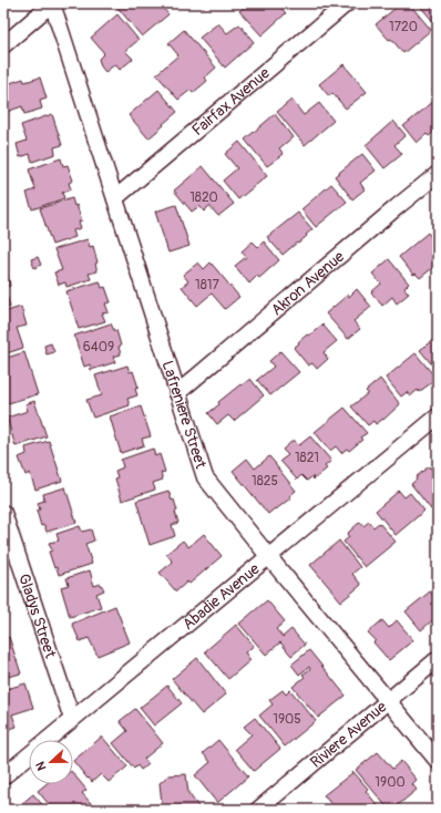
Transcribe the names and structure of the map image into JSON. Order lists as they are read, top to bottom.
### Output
{
  "streets": {
    "street": [
      "Fairfax Avenue",
      "Akron Avenue",
      "Lafreniere Street",
      "Abadie Avenue",
      "Gladys Street",
      "Riviere Avenue"
    ]
  },
  "crossings": [
    ["Fairfax Avenue", "Lafreniere Street"],
    ["Akron Avenue", "Lafreniere Street"],
    ["Lafreniere Street", "Abadie Avenue"],
    ["Lafreniere Street", "Riviere Avenue"],
    ["Abadie Avenue", "Gladys Street"]
  ],
  "house_numbers": [
    "1720",
    "1820",
    "1817",
    "6409",
    "1821",
    "1825",
    "1905",
    "1900"
  ],
  "north": "left"
}
